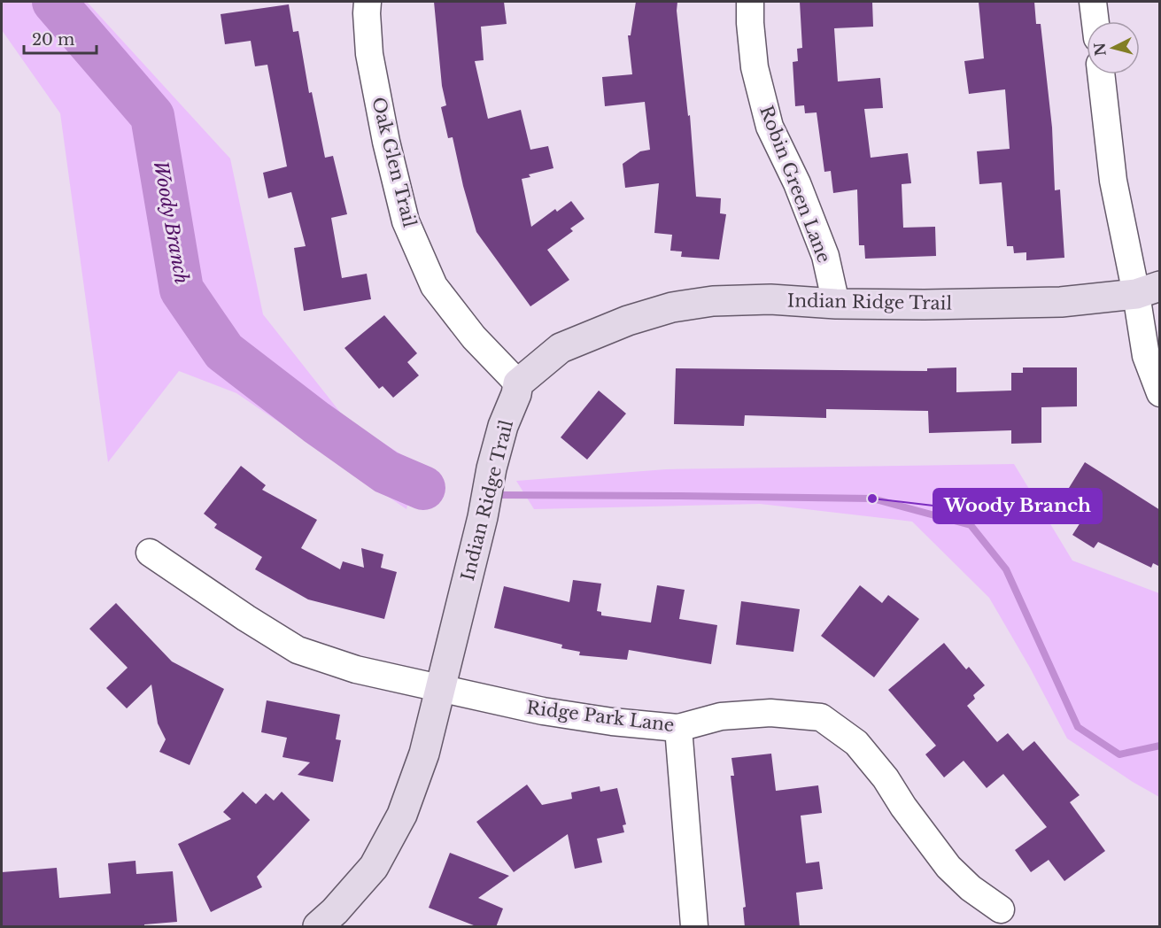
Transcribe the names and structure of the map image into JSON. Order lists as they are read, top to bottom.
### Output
{
  "streets": {
    "street": [
      "Oak Glen Trail",
      "Robin Green Lane",
      "Indian Ridge Trail",
      "Ridge Park Lane"
    ]
  },
  "crossings": [
    ["Oak Glen Trail", "Indian Ridge Trail"],
    ["Robin Green Lane", "Indian Ridge Trail"],
    ["Indian Ridge Trail", "Ridge Park Lane"]
  ],
  "water": ["Woody Branch"],
  "places": ["Woody Branch"],
  "scale_bar": "20 m",
  "north": "left"
}
